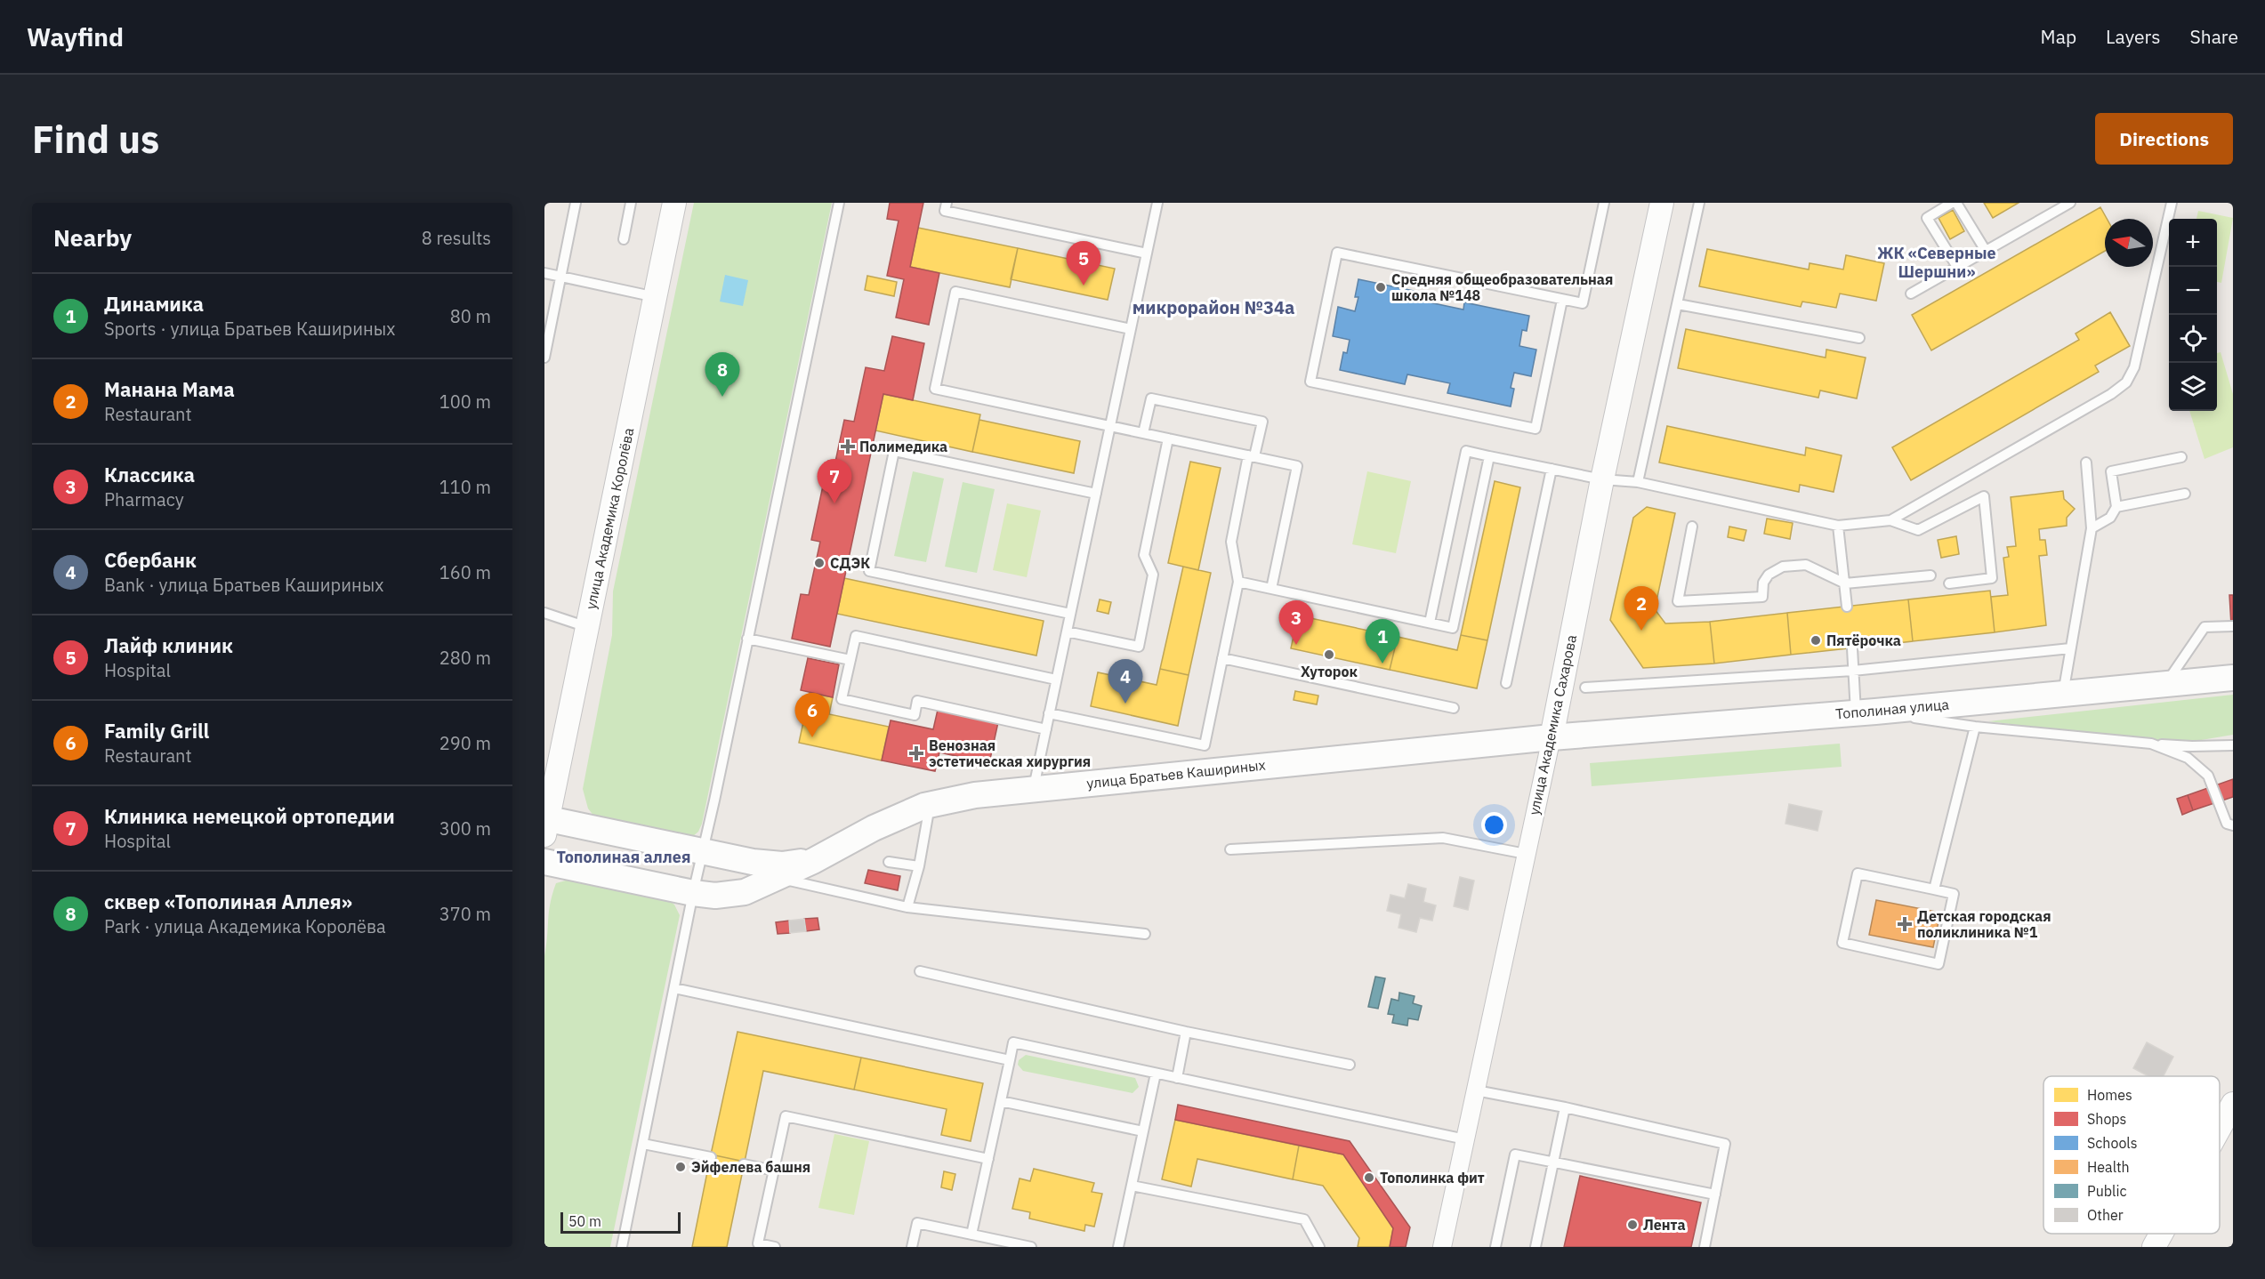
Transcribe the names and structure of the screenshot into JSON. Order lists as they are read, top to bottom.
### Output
{
  "streets": {
    "main road": ["Тополиная улица", "улица Братьев Кашириных"],
    "street": ["улица Академика Королёва", "улица Академика Сахарова"]
  },
  "crossings": [
    ["улица Академика Королёва", "улица Братьев Кашириных"],
    ["Тополиная улица", "улица Академика Сахарова"],
    ["Тополиная улица", "улица Братьев Кашириных"],
    ["улица Академика Сахарова", "улица Братьев Кашириных"]
  ],
  "districts": ["ЖК «Северные Шершни»", "микрорайон №34а", "Тополиная аллея"],
  "places": {
    "other": [
      "Средняя общеобразовательная школа №148",
      "СДЭК",
      "Пятёрочка",
      "Хуторок",
      "Эйфелева башня",
      "Тополинка фит",
      "Лента"
    ],
    "health": ["Полимедика", "Венозная эстетическая хирургия", "Детская городская поликлиника №1"]
  },
  "legend": [
    "Homes",
    "Shops",
    "Schools",
    "Health",
    "Public",
    "Other"
  ],
  "scale_bar": "50 m",
  "north": "left",
  "page": {
    "header": "Wayfind",
    "nav": ["Map", "Layers", "Share"],
    "buttons": "Directions",
    "title": "Find us",
    "heading": ["Nearby", "8 results"],
    "map_buttons": ["+", "−"],
    "pins": [
      "5",
      "8",
      "7",
      "2",
      "3",
      "1",
      "4",
      "6"
    ],
    "list": [
      {
        "mark": "1",
        "name": "Динамика",
        "note": "Sports · улица Братьев Кашириных",
        "value": "80 m"
      },
      {
        "mark": "2",
        "name": "Манана Мама",
        "note": "Restaurant",
        "value": "100 m"
      },
      {
        "mark": "3",
        "name": "Классика",
        "note": "Pharmacy",
        "value": "110 m"
      },
      {
        "mark": "4",
        "name": "Сбербанк",
        "note": "Bank · улица Братьев Кашириных",
        "value": "160 m"
      },
      {
        "mark": "5",
        "name": "Лайф клиник",
        "note": "Hospital",
        "value": "280 m"
      },
      {
        "mark": "6",
        "name": "Family Grill",
        "note": "Restaurant",
        "value": "290 m"
      },
      {
        "mark": "7",
        "name": "Клиника немецкой ортопедии",
        "note": "Hospital",
        "value": "300 m"
      },
      {
        "mark": "8",
        "name": "сквер «Тополиная Аллея»",
        "note": "Park · улица Академика Королёва",
        "value": "370 m"
      }
    ],
    "scale": "50 m"
  }
}
